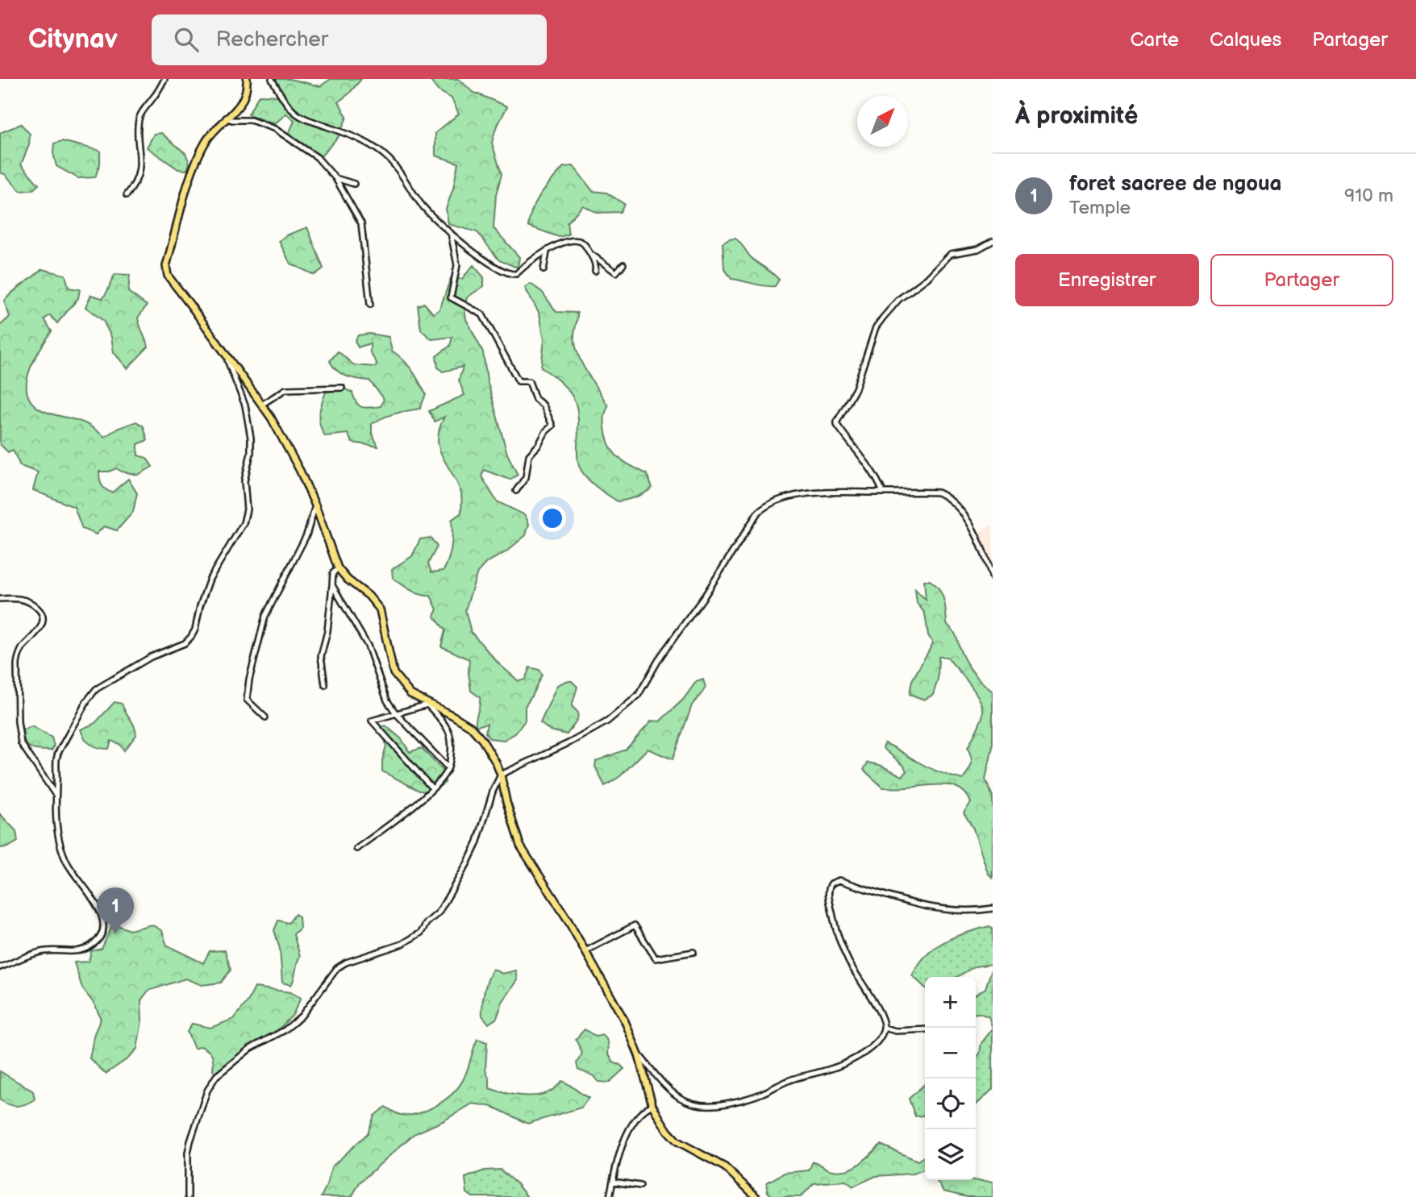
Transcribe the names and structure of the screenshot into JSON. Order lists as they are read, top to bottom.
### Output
{
  "north": "top right",
  "page": {
    "header": "Citynav",
    "search": "Rechercher",
    "nav": ["Carte", "Calques", "Partager"],
    "heading": "À proximité",
    "list": [
      {
        "mark": "1",
        "name": "foret sacree de ngoua",
        "note": "Temple",
        "value": "910 m"
      }
    ],
    "buttons": ["Enregistrer", "Partager"],
    "pins": "1",
    "map_buttons": ["+", "−"]
  }
}
